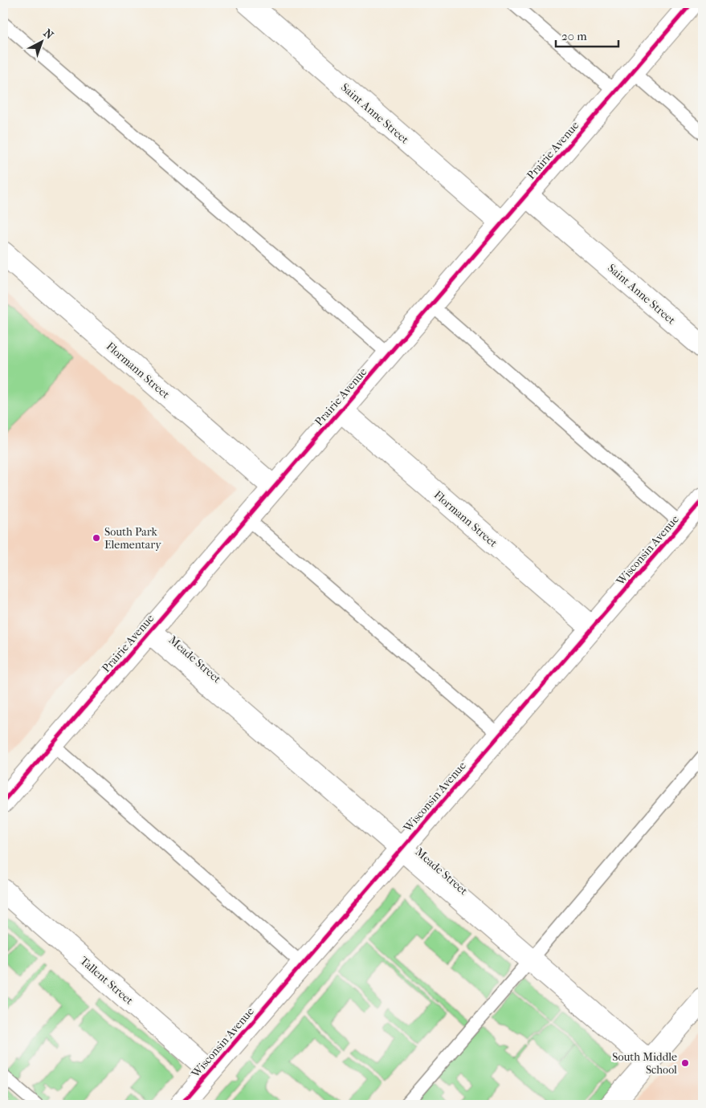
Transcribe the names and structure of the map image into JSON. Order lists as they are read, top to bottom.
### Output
{
  "streets": {
    "street": [
      "Saint Anne Street",
      "Prairie Avenue",
      "Flormann Street",
      "Wisconsin Avenue",
      "Meade Street",
      "Tallent Street"
    ]
  },
  "crossings": [
    ["Saint Anne Street", "Prairie Avenue"],
    ["Prairie Avenue", "Flormann Street"],
    ["Prairie Avenue", "Meade Street"],
    ["Flormann Street", "Wisconsin Avenue"],
    ["Wisconsin Avenue", "Meade Street"],
    ["Wisconsin Avenue", "Tallent Street"]
  ],
  "places": ["South Park Elementary", "South Middle School"],
  "scale_bar": "20 m",
  "north": "top right"
}
